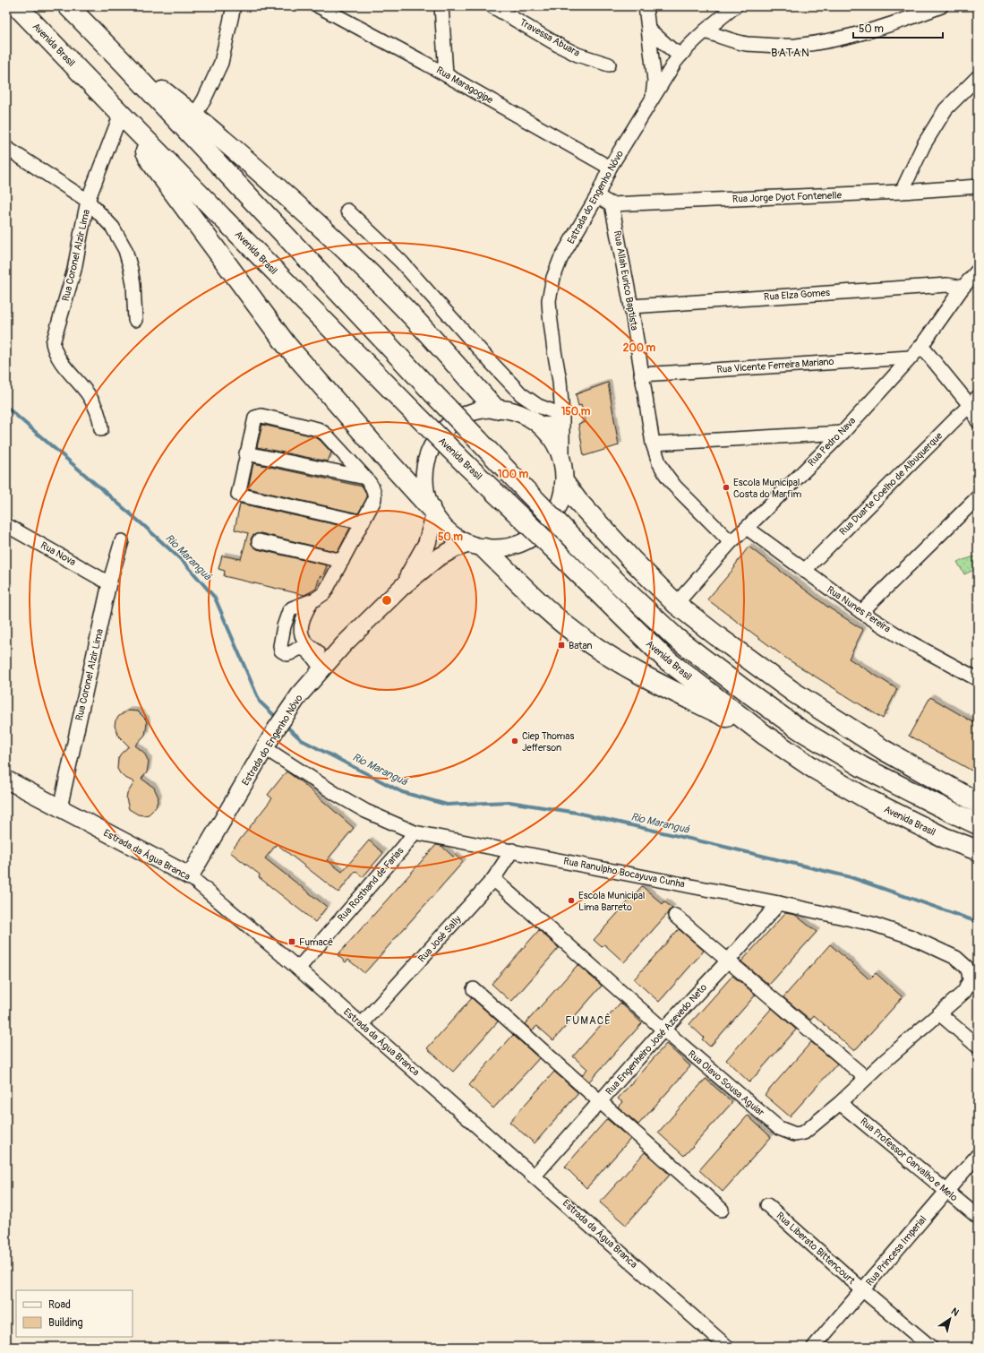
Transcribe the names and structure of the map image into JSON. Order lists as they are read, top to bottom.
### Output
{
  "streets": {
    "highway": ["Avenida Brasil"],
    "main road": ["Estrada do Engenho Nôvo", "Estrada da Água Branca"],
    "street": [
      "Travessa Abuara",
      "Rua Maragogipe",
      "Rua Jorge Dyot Fontenelle",
      "Rua Coronel Alzir Lima",
      "Rua Allah Eurico Baptista",
      "Rua Elza Gomes",
      "Rua Vicente Ferreira Mariano",
      "Rua Pedro Nava",
      "Rua Duarte Coelho de Albuquerque",
      "Rua Nova",
      "Rua Nunes Pereira",
      "Rua Ranulpho Bocayuva Cunha",
      "Rua Rosthand de Farias",
      "Rua José Sally",
      "Rua Engenheiro José Azevedo Neto",
      "Rua Olavo Sousa Aguiar",
      "Rua Professor Carvalho e Melo",
      "Rua Liberato Bittencourt",
      "Rua Princesa Imperial"
    ]
  },
  "crossings": [
    ["Avenida Brasil", "Rua Coronel Alzir Lima"],
    ["Rua Maragogipe", "Estrada do Engenho Nôvo"],
    ["Estrada do Engenho Nôvo", "Estrada da Água Branca"],
    ["Estrada do Engenho Nôvo", "Rua Ranulpho Bocayuva Cunha"],
    ["Rua Jorge Dyot Fontenelle", "Rua Allah Eurico Baptista"],
    ["Rua Coronel Alzir Lima", "Rua Nova"],
    ["Rua Coronel Alzir Lima", "Estrada da Água Branca"],
    ["Rua Allah Eurico Baptista", "Rua Elza Gomes"],
    ["Rua Allah Eurico Baptista", "Rua Vicente Ferreira Mariano"],
    ["Rua Allah Eurico Baptista", "Rua Pedro Nava"],
    ["Rua Elza Gomes", "Rua Pedro Nava"],
    ["Rua Vicente Ferreira Mariano", "Rua Pedro Nava"],
    ["Rua Pedro Nava", "Rua Nunes Pereira"],
    ["Rua Duarte Coelho de Albuquerque", "Rua Nunes Pereira"],
    ["Estrada da Água Branca", "Rua Rosthand de Farias"],
    ["Estrada da Água Branca", "Rua José Sally"],
    ["Estrada da Água Branca", "Rua Engenheiro José Azevedo Neto"],
    ["Rua Ranulpho Bocayuva Cunha", "Rua Rosthand de Farias"],
    ["Rua Ranulpho Bocayuva Cunha", "Rua José Sally"],
    ["Rua Ranulpho Bocayuva Cunha", "Rua Engenheiro José Azevedo Neto"],
    ["Rua Ranulpho Bocayuva Cunha", "Rua Olavo Sousa Aguiar"],
    ["Rua José Sally", "Rua Olavo Sousa Aguiar"],
    ["Rua Engenheiro José Azevedo Neto", "Rua Olavo Sousa Aguiar"],
    ["Rua Olavo Sousa Aguiar", "Rua Professor Carvalho e Melo"],
    ["Rua Professor Carvalho e Melo", "Rua Princesa Imperial"],
    ["Rua Liberato Bittencourt", "Rua Princesa Imperial"]
  ],
  "districts": ["BATAN", "FUMACÊ"],
  "water": ["Rio Maranguá"],
  "places": {
    "other": ["Escola Municipal Costa do Marfim", "Ciep Thomas Jefferson", "Escola Municipal Lima Barreto"],
    "transit": ["Batan", "Fumacê"]
  },
  "legend": ["Road", "Building"],
  "scale_bar": "50 m",
  "north": "top right",
  "rings": [
    "200 m",
    "150 m",
    "100 m",
    "50 m"
  ]
}
